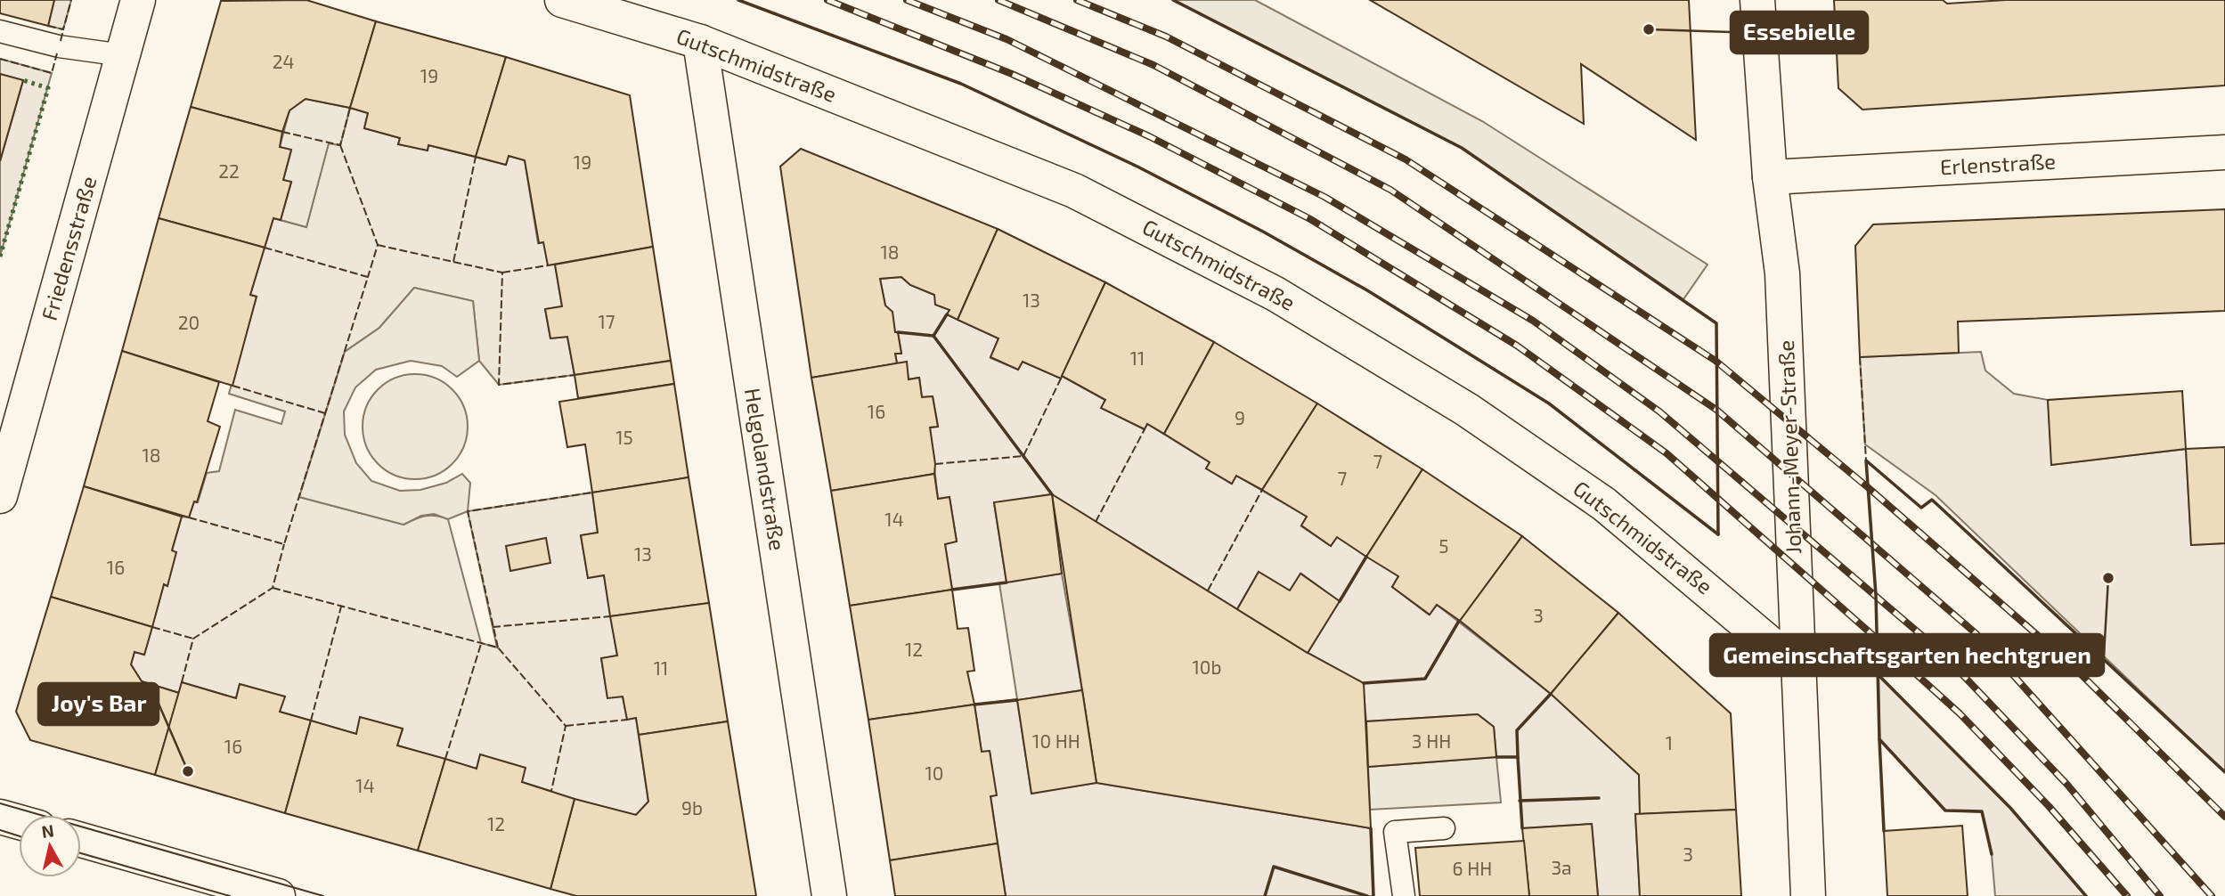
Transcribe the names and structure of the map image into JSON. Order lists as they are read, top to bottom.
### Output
{
  "streets": {
    "street": [
      "Gutschmidstraße",
      "Erlenstraße",
      "Friedensstraße",
      "Johann-Meyer-Straße",
      "Helgolandstraße"
    ]
  },
  "crossings": [
    ["Gutschmidstraße", "Johann-Meyer-Straße"],
    ["Gutschmidstraße", "Helgolandstraße"],
    ["Erlenstraße", "Johann-Meyer-Straße"]
  ],
  "places": ["Essebielle", "Gemeinschaftsgarten hechtgruen", "Joy's Bar"],
  "house_numbers": [
    "24",
    "19",
    "19",
    "22",
    "18",
    "13",
    "17",
    "20",
    "11",
    "16",
    "9",
    "15",
    "18",
    "7",
    "7",
    "14",
    "5",
    "13",
    "16",
    "3",
    "12",
    "10b",
    "11",
    "10 HH",
    "3 HH",
    "1",
    "16",
    "10",
    "14",
    "9b",
    "12",
    "3",
    "3a",
    "6 HH"
  ],
  "north": "top"
}
